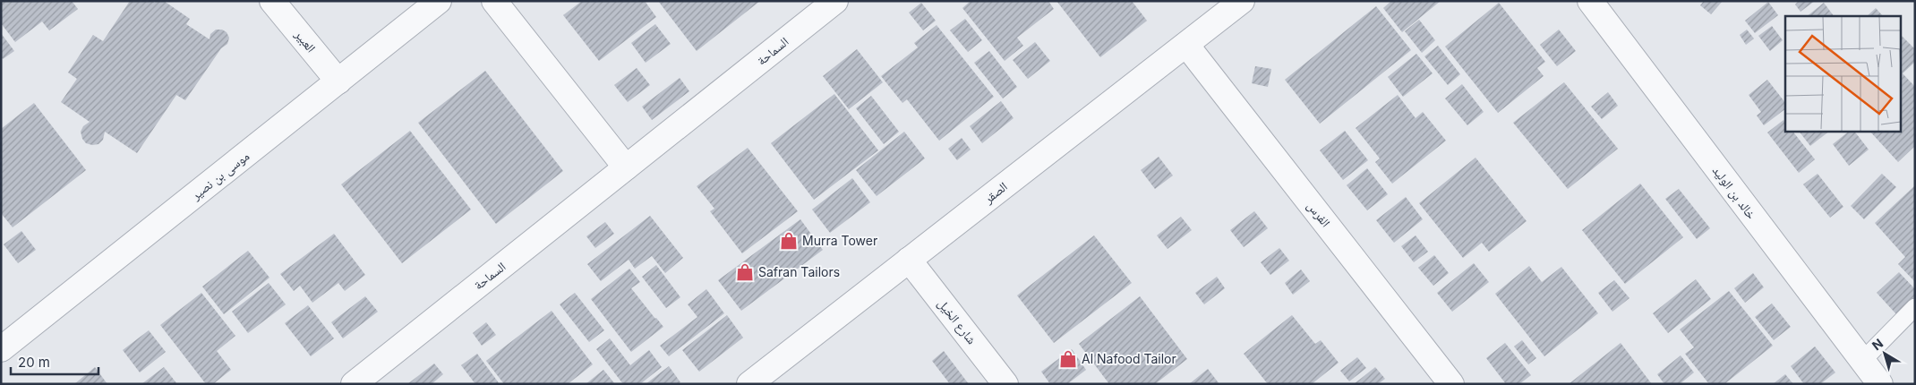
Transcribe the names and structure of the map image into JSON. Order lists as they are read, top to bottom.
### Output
{
  "streets": {
    "street": [
      "العبير",
      "السماحة",
      "موسى بن نصير",
      "الصقر",
      "خالد بن الوليد",
      "الفرس",
      "شارع الخيل"
    ]
  },
  "crossings": [
    ["العبير", "موسى بن نصير"],
    ["الصقر", "الفرس"],
    ["الصقر", "شارع الخيل"]
  ],
  "places": {
    "shop": ["Murra Tower", "Safran Tailors", "Al Nafood Tailor"]
  },
  "scale_bar": "20 m",
  "north": "top left"
}
